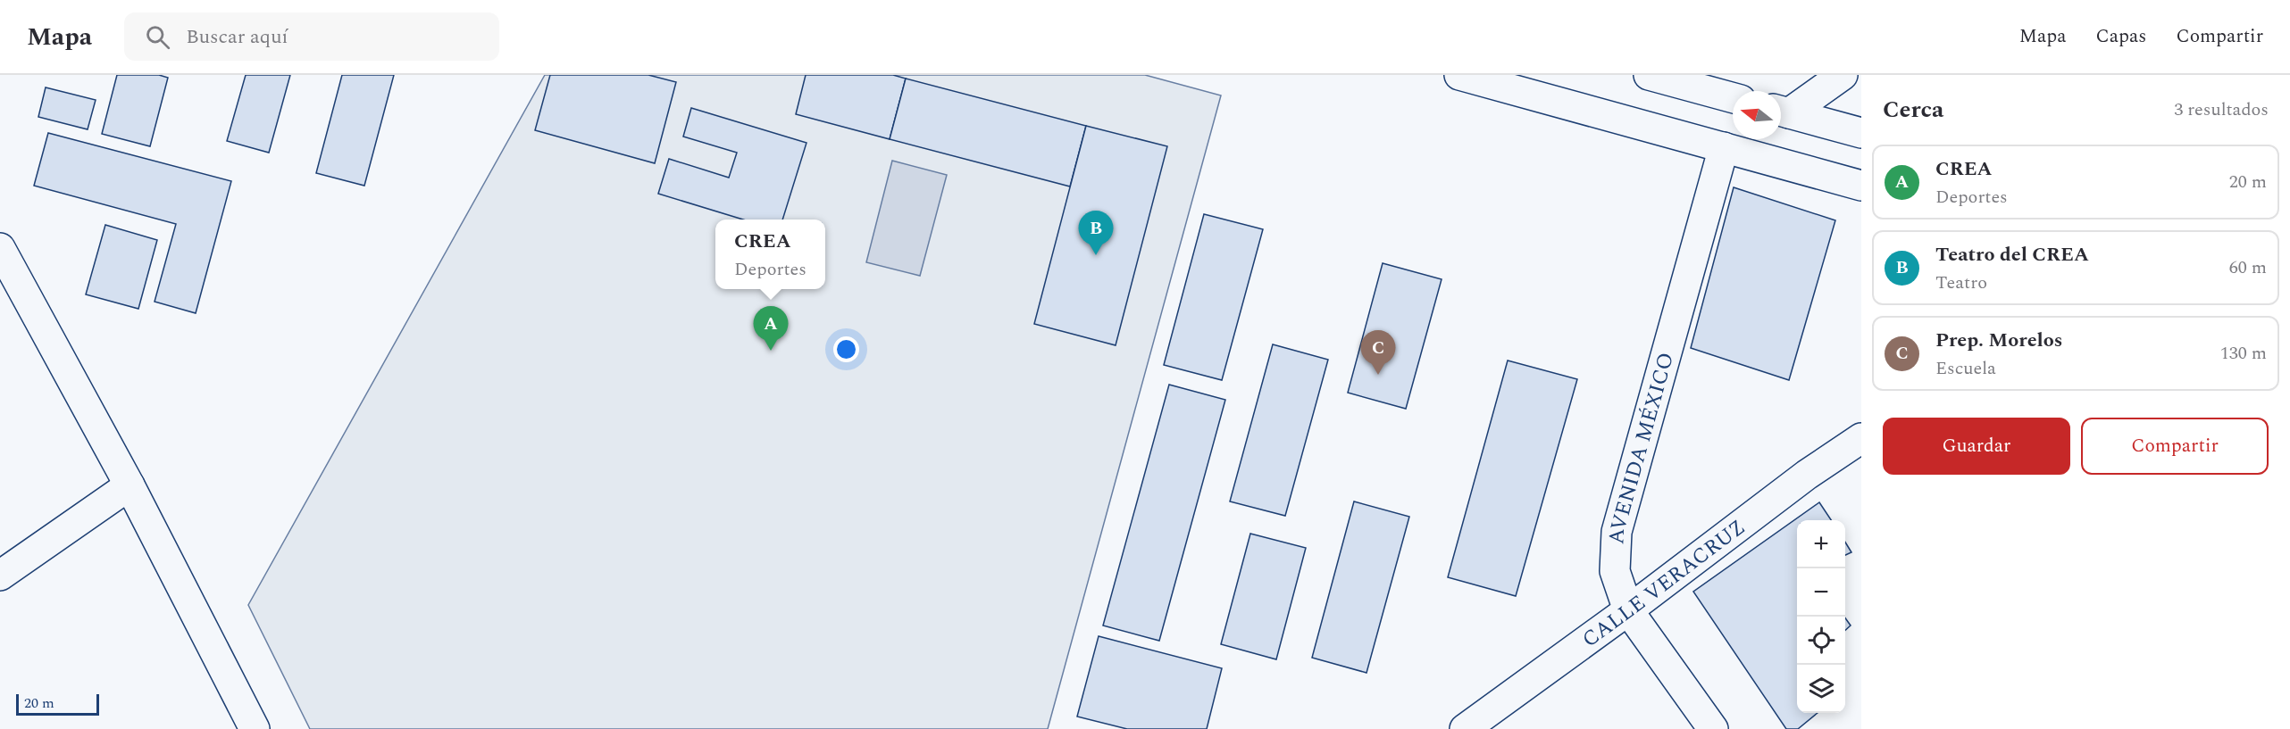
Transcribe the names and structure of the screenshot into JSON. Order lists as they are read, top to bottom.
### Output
{
  "streets": {
    "street": ["AVENIDA MÉXICO", "CALLE VERACRUZ"]
  },
  "crossings": [
    ["AVENIDA MÉXICO", "CALLE VERACRUZ"]
  ],
  "scale_bar": "20 m",
  "north": "left",
  "page": {
    "header": "Mapa",
    "search": "Buscar aquí",
    "nav": ["Mapa", "Capas", "Compartir"],
    "heading": ["Cerca", "3 resultados"],
    "list": [
      {
        "mark": "A",
        "name": "CREA",
        "note": "Deportes",
        "value": "20 m"
      },
      {
        "mark": "B",
        "name": "Teatro del CREA",
        "note": "Teatro",
        "value": "60 m"
      },
      {
        "mark": "C",
        "name": "Prep. Morelos",
        "note": "Escuela",
        "value": "130 m"
      }
    ],
    "pins": ["B", "A", "C"],
    "popup": ["CREA", "Deportes"],
    "buttons": ["Guardar", "Compartir"],
    "map_buttons": ["+", "−"],
    "scale": "20 m"
  }
}
